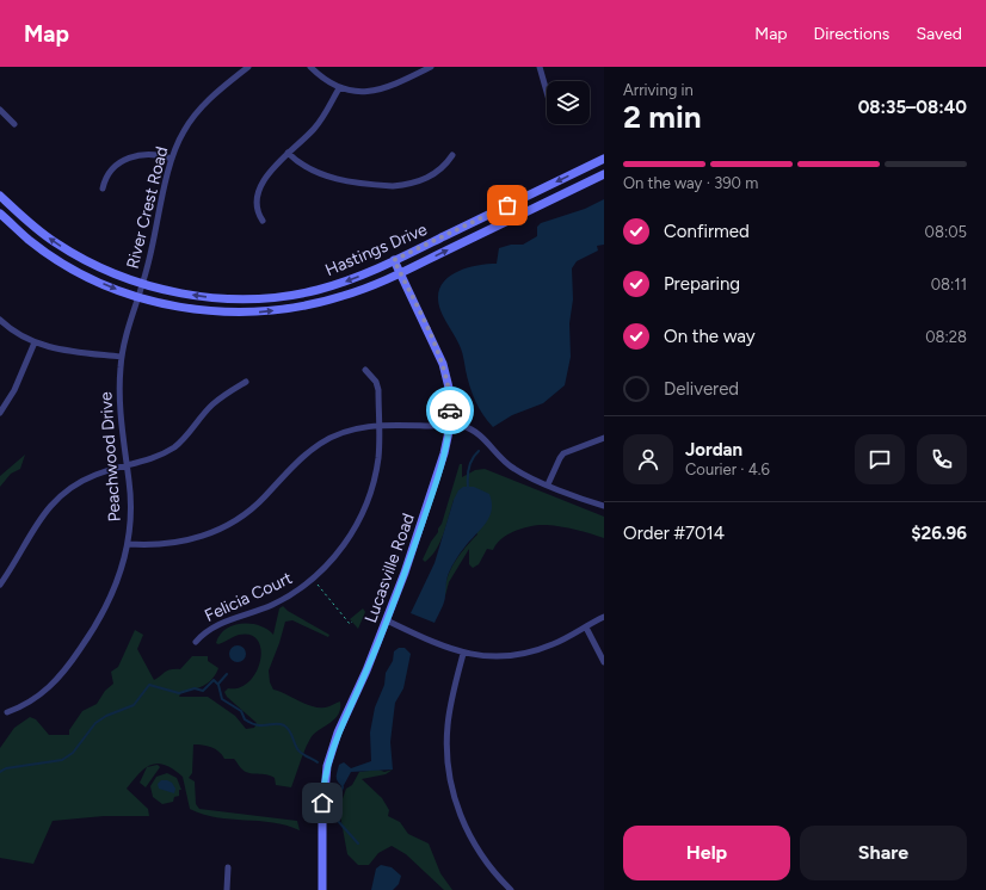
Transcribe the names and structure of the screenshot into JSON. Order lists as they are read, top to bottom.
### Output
{
  "streets": {
    "street": [
      "River Crest Road",
      "Hastings Drive",
      "Peachwood Drive",
      "Lucasville Road",
      "Felicia Court"
    ]
  },
  "crossings": [
    ["River Crest Road", "Hastings Drive"],
    ["River Crest Road", "Peachwood Drive"],
    ["Hastings Drive", "Peachwood Drive"],
    ["Hastings Drive", "Lucasville Road"]
  ],
  "page": {
    "header": "Map",
    "nav": ["Map", "Directions", "Saved"],
    "heading": ["2 min", "Arriving in", "08:35–08:40"],
    "panel": [
      "Jordan",
      "Courier · 4.6",
      "Order #7014",
      "$26.96"
    ],
    "bar": "On the way · 390 m",
    "list": [
      ["Confirmed", "08:05"],
      ["Preparing", "08:11"],
      ["On the way", "08:28"],
      "Delivered"
    ],
    "buttons": ["Help", "Share"]
  }
}
